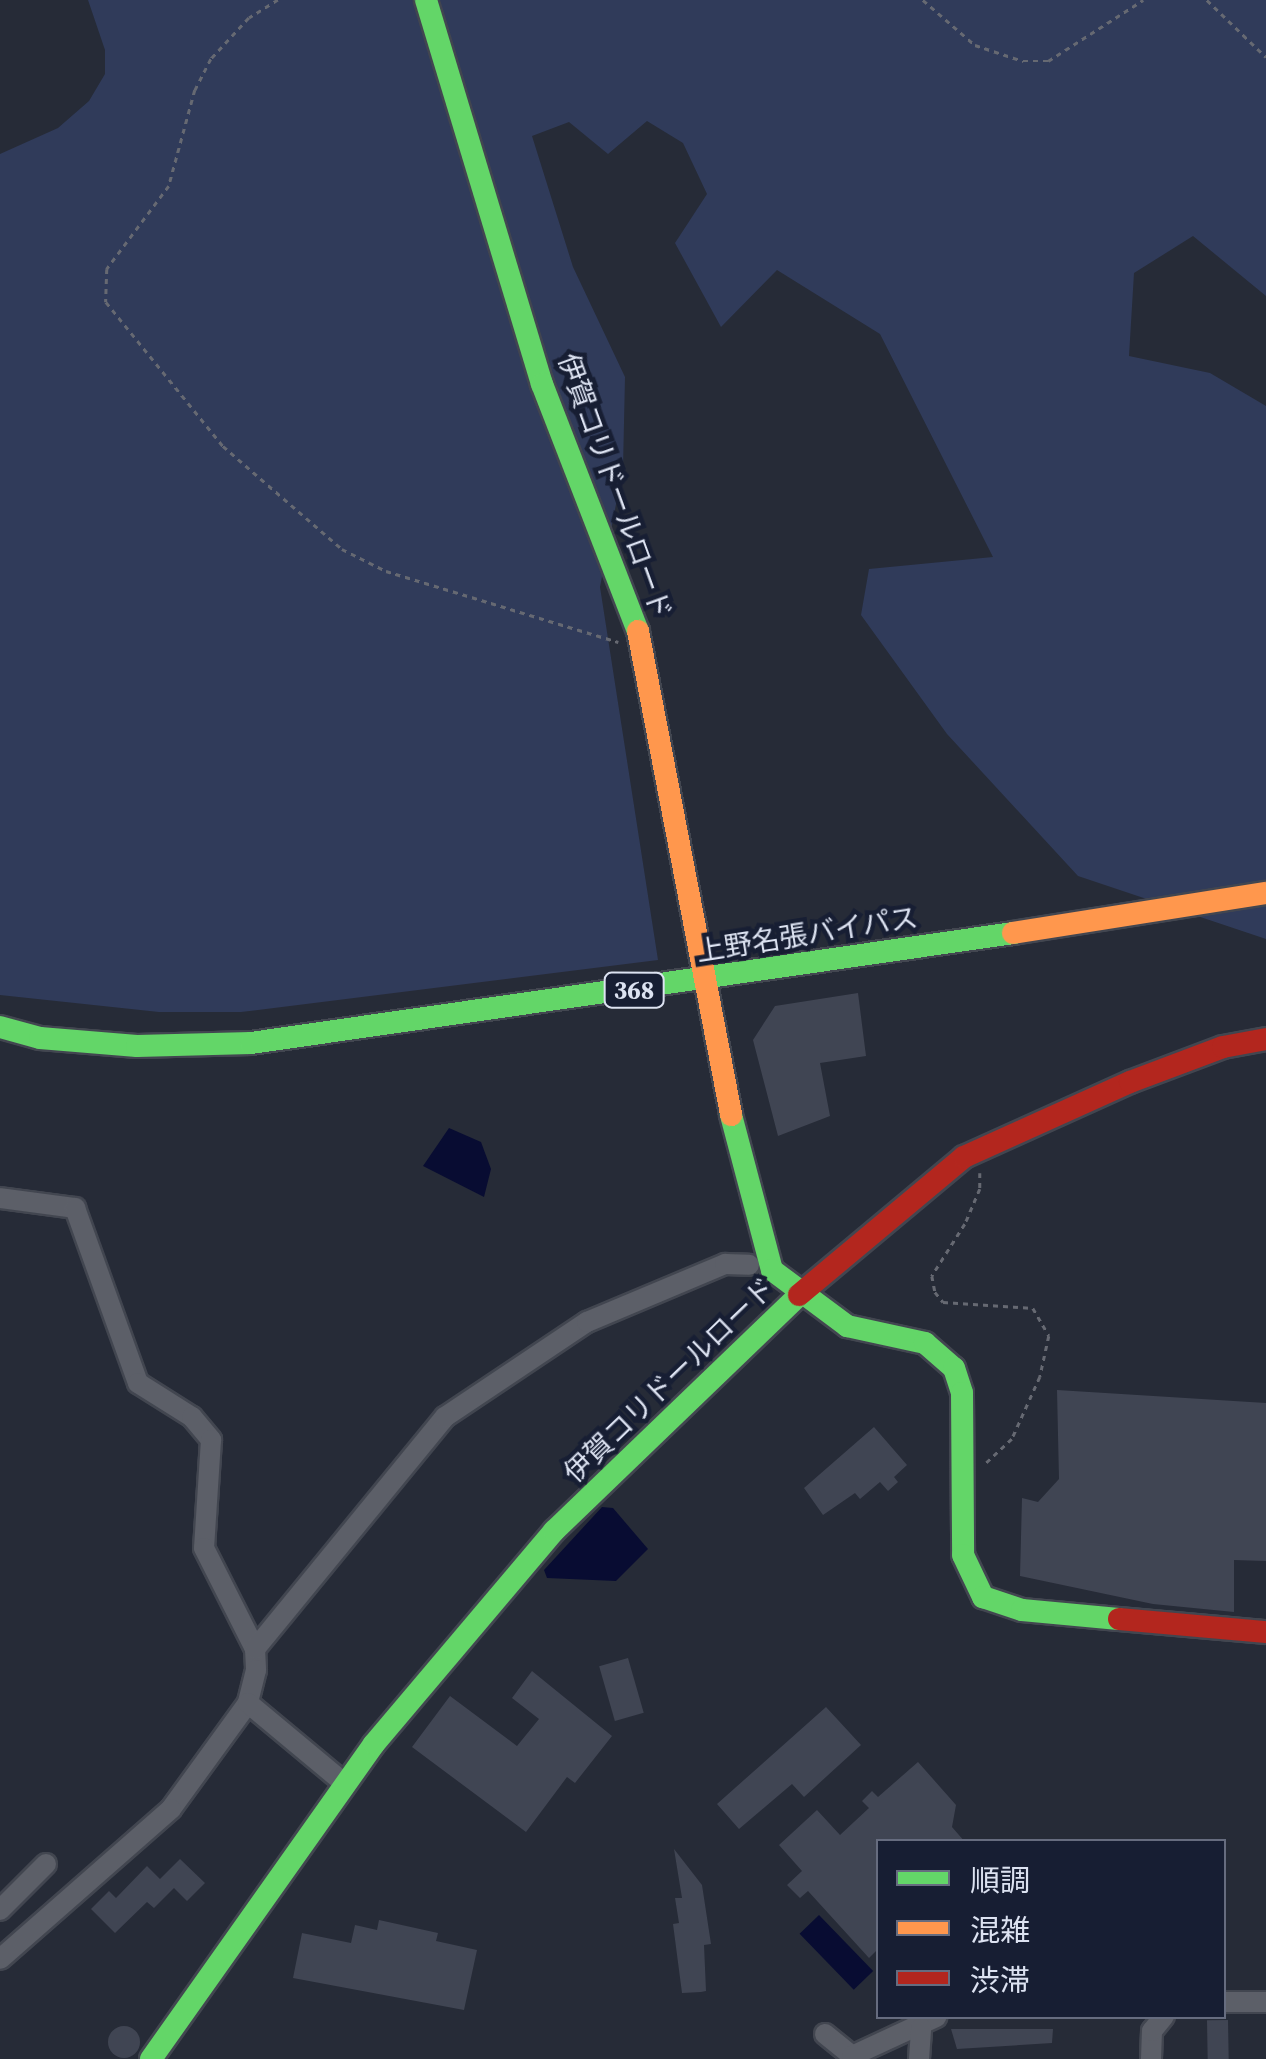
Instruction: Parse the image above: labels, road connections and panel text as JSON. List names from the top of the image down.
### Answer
{
  "streets": {
    "main road": ["伊賀コリドールロード", "上野名張バイパス", "368"]
  },
  "crossings": [
    ["伊賀コリドールロード", "上野名張バイパス"]
  ],
  "legend": ["順調", "混雑", "渋滞"]
}
